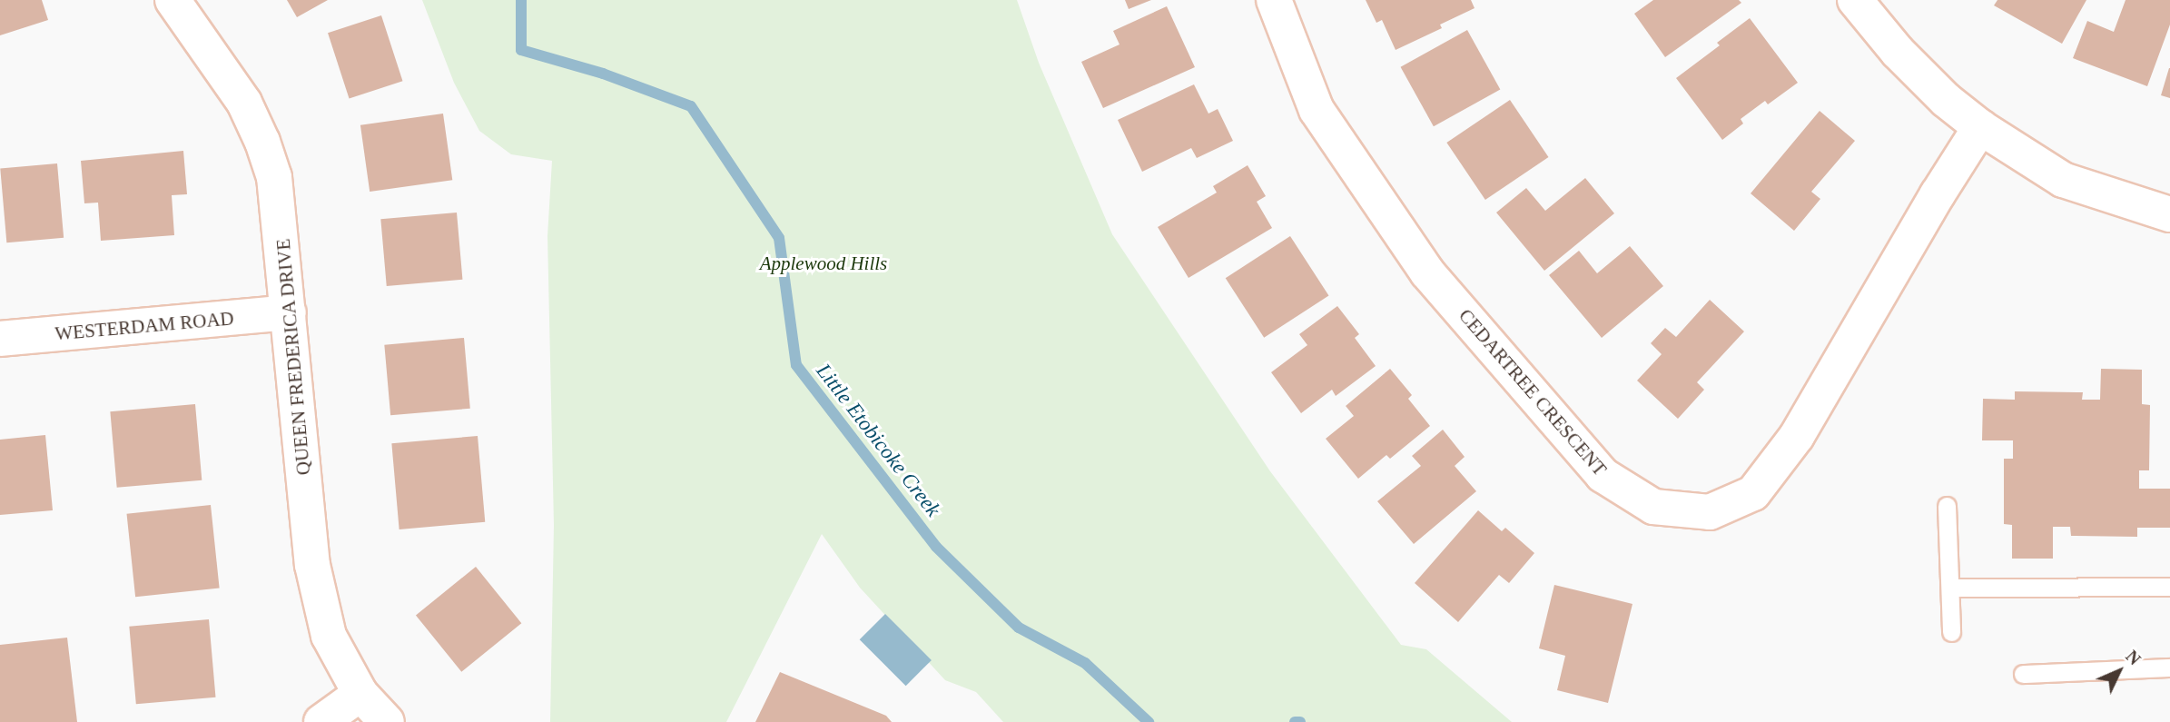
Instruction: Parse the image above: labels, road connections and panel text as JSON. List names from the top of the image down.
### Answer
{
  "streets": {
    "street": ["WESTERDAM ROAD", "QUEEN FREDERICA DRIVE", "CEDARTREE CRESCENT"]
  },
  "crossings": [
    ["WESTERDAM ROAD", "QUEEN FREDERICA DRIVE"]
  ],
  "water": ["Little Etobicoke Creek"],
  "parks": ["Applewood Hills"],
  "north": "top right"
}
